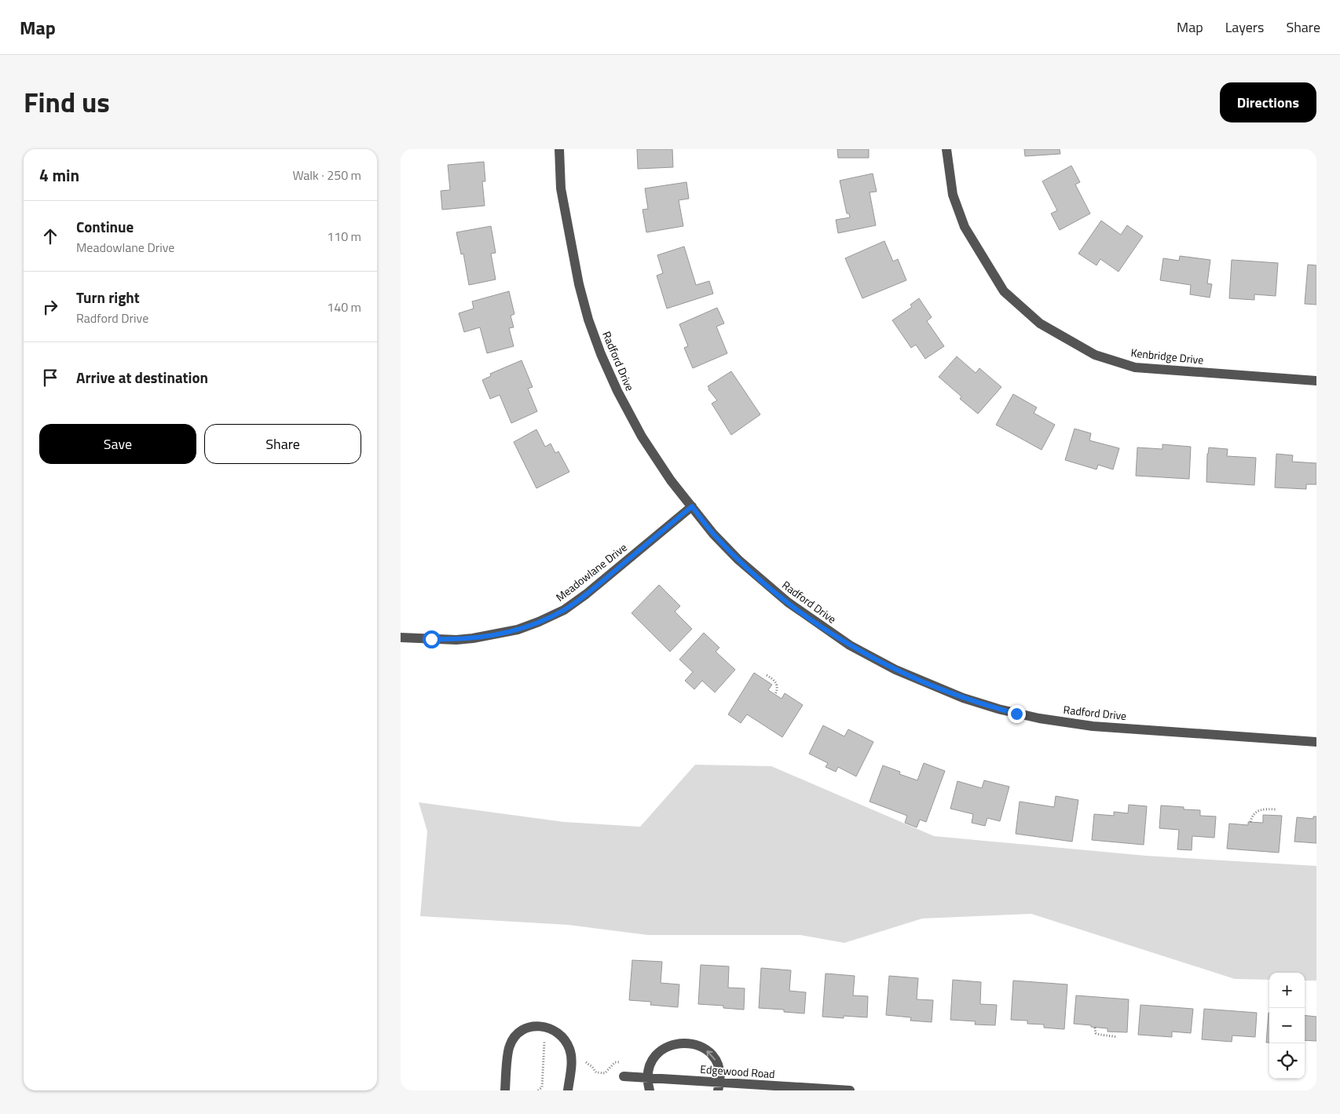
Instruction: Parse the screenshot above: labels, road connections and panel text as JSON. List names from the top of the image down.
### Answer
{
  "streets": {
    "street": [
      "Kenbridge Drive",
      "Radford Drive",
      "Meadowlane Drive",
      "Edgewood Road"
    ]
  },
  "crossings": [
    ["Radford Drive", "Meadowlane Drive"]
  ],
  "page": {
    "header": "Map",
    "nav": ["Map", "Layers", "Share"],
    "title": "Find us",
    "buttons": [
      "Directions",
      ["Save", "Share"]
    ],
    "heading": ["4 min", "Walk · 250 m"],
    "list": [
      ["Continue", "Meadowlane Drive", "110 m"],
      ["Turn right", "Radford Drive", "140 m"],
      "Arrive at destination"
    ],
    "map_buttons": ["+", "−"]
  }
}
